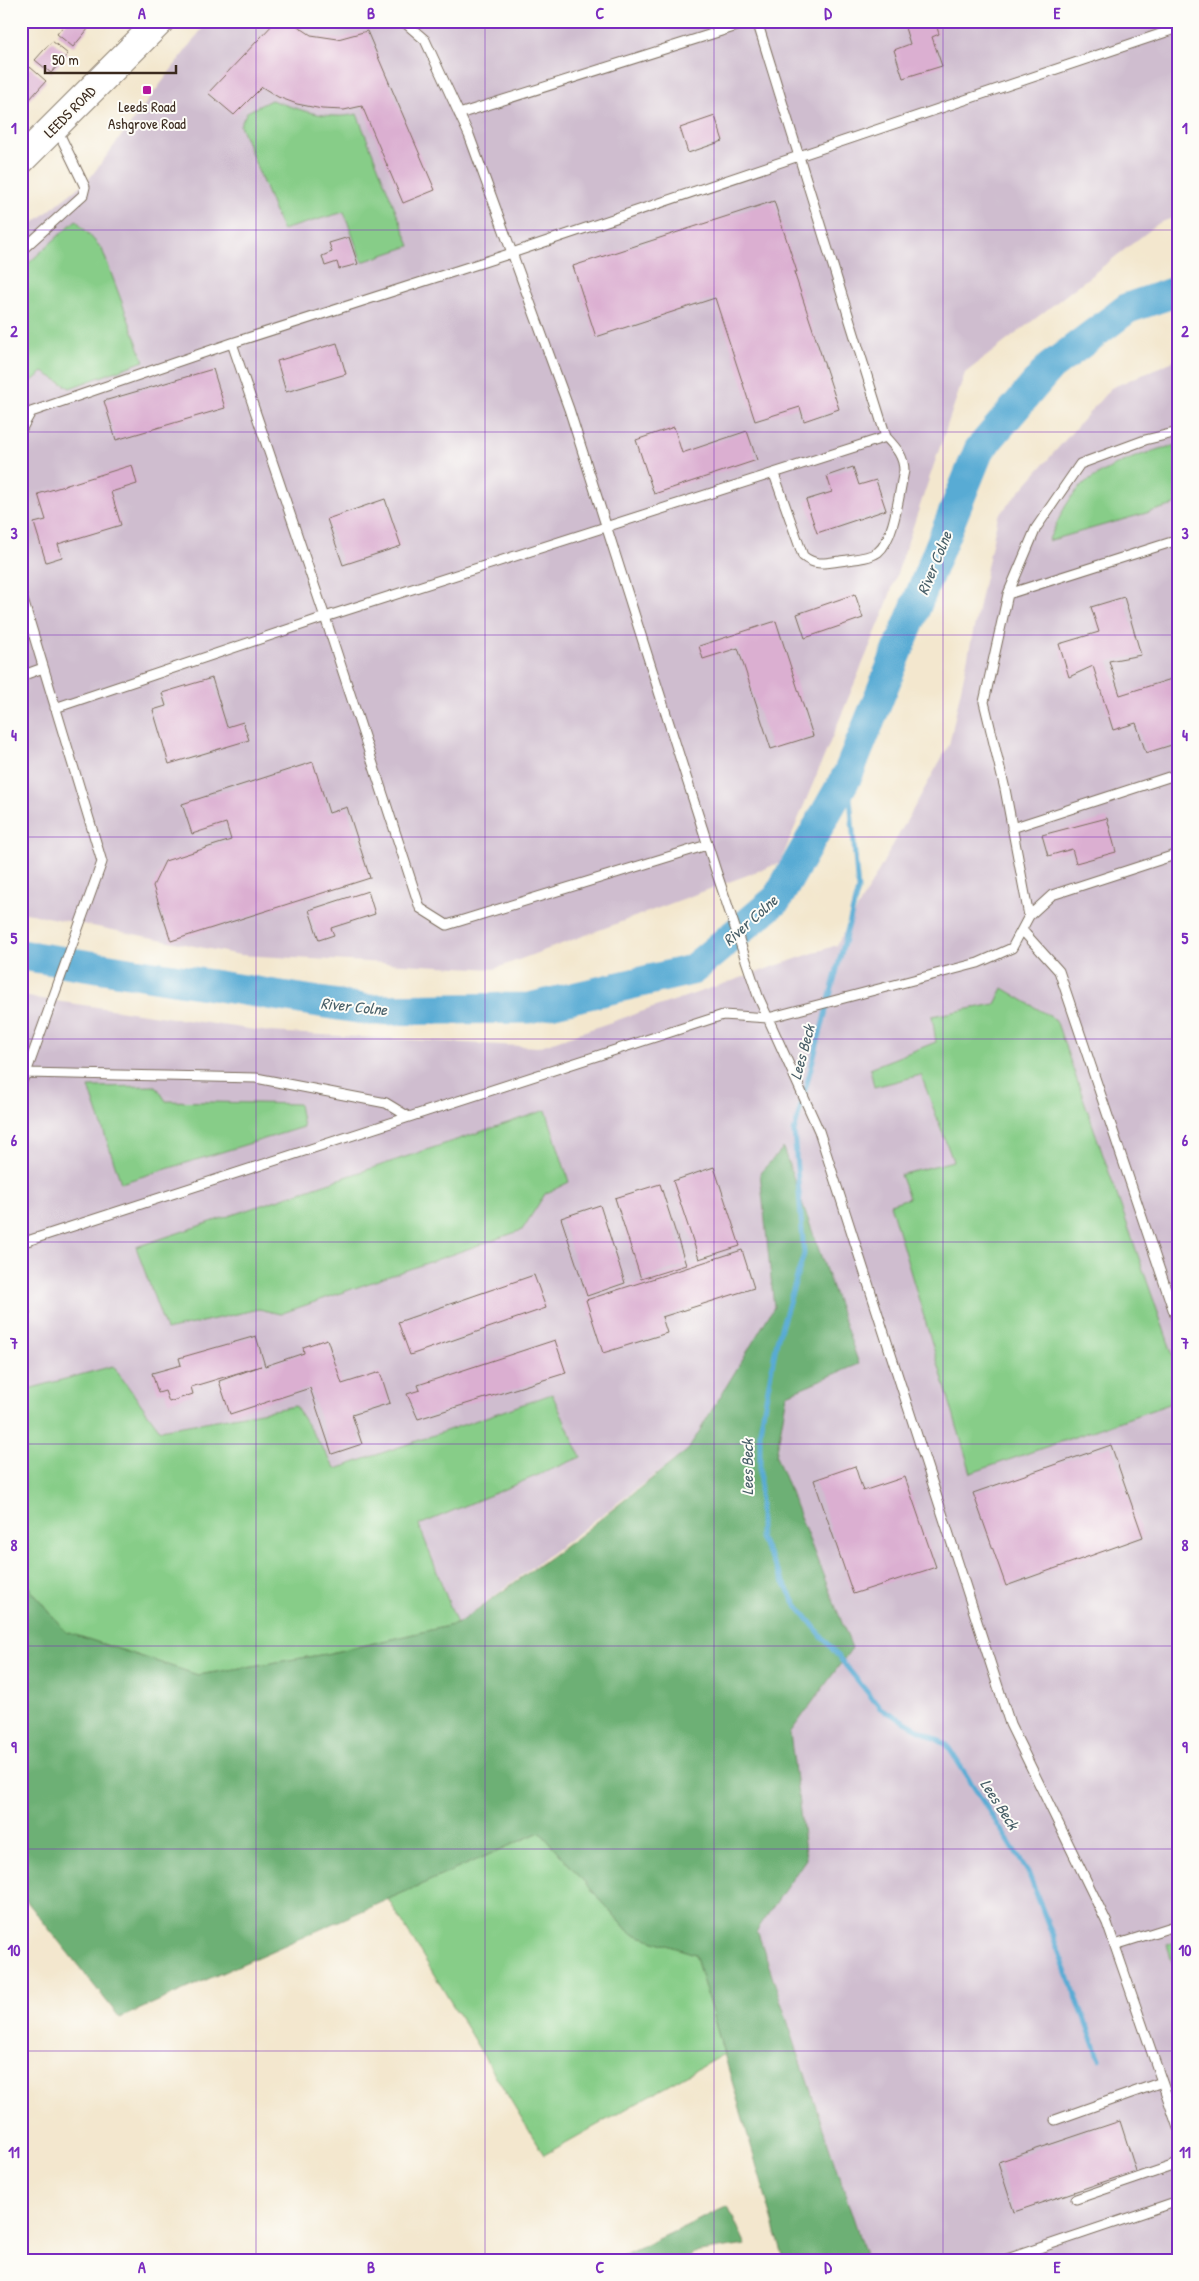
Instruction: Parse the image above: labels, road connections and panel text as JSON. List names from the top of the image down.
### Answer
{
  "streets": {
    "main road": ["LEEDS ROAD"]
  },
  "water": ["River Colne", "Lees Beck"],
  "places": {
    "transit": ["Leeds Road Ashgrove Road"]
  },
  "scale_bar": "50 m",
  "grid": {
    "columns": [
      "A",
      "B",
      "C",
      "D",
      "E"
    ],
    "rows": [
      "1",
      "2",
      "3",
      "4",
      "5",
      "6",
      "7",
      "8",
      "9",
      "10",
      "11"
    ]
  }
}
